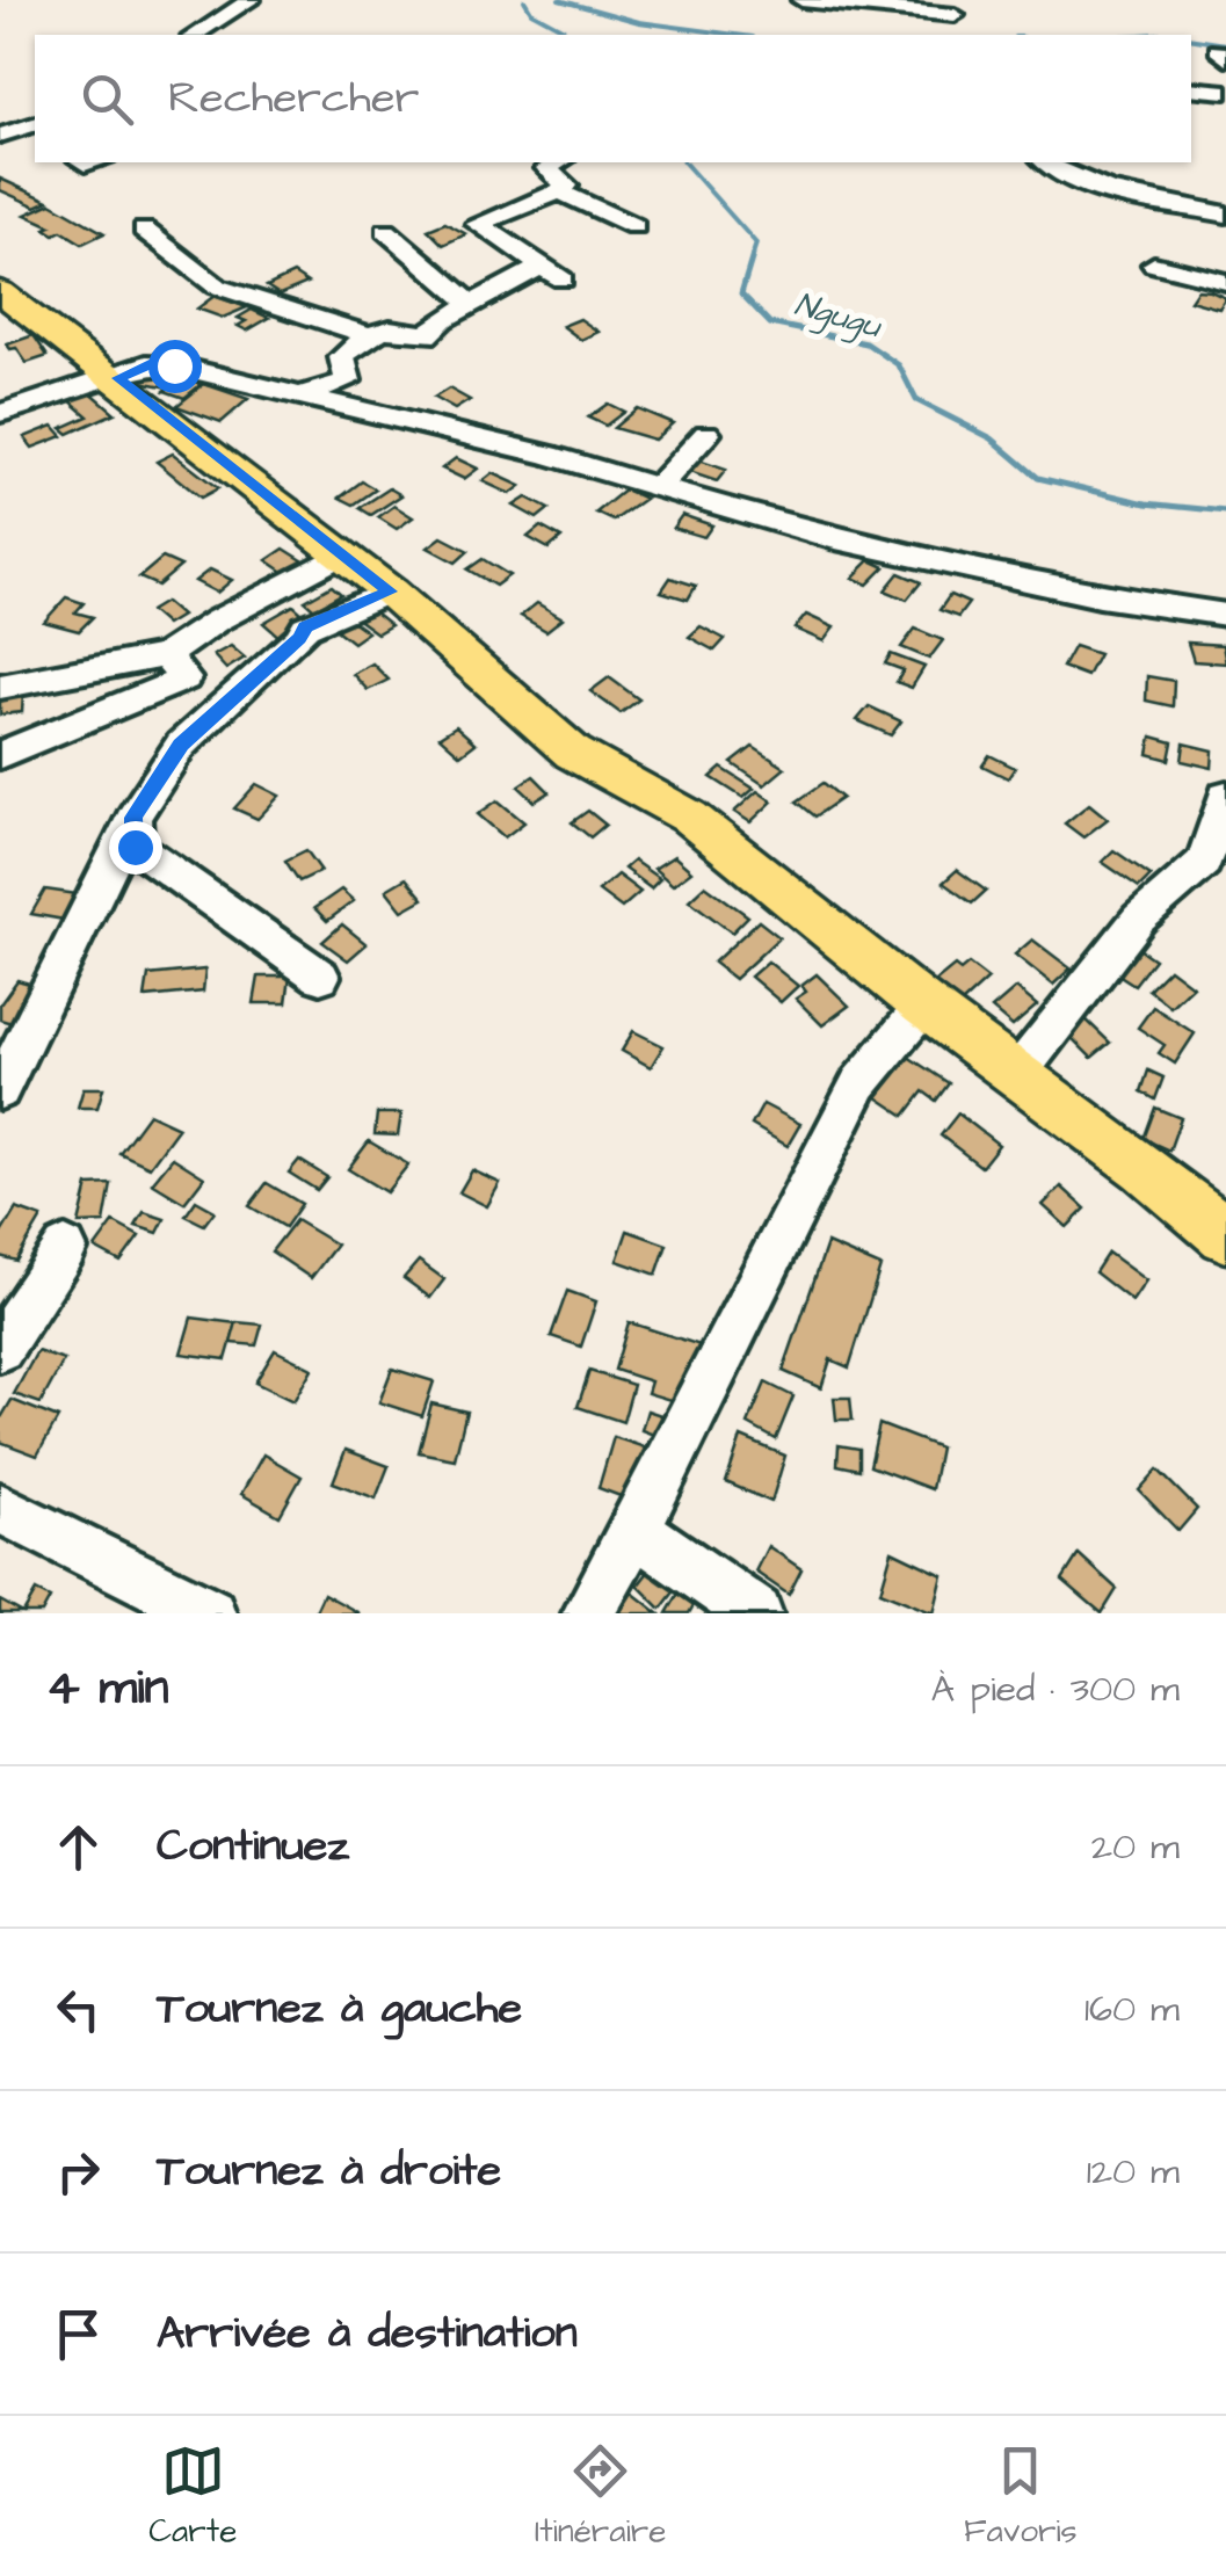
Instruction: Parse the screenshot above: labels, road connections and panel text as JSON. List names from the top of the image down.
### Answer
{
  "water": ["Ngugu"],
  "page": {
    "search": "Rechercher",
    "heading": ["4 min", "À pied · 300 m"],
    "list": [
      ["Continuez", "20 m"],
      ["Tournez à gauche", "160 m"],
      ["Tournez à droite", "120 m"],
      "Arrivée à destination"
    ],
    "nav": ["Carte", "Itinéraire", "Favoris"]
  }
}
